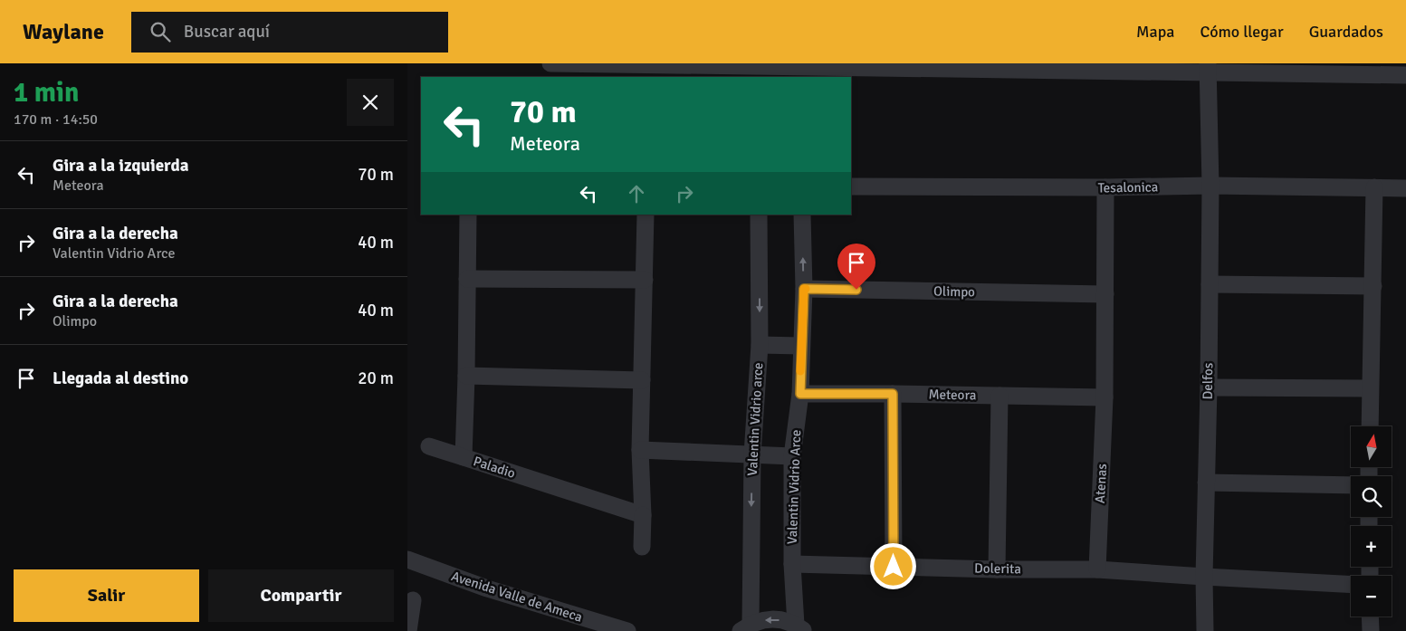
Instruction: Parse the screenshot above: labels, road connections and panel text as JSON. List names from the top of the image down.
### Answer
{
  "streets": {
    "street": [
      "Tesalonica",
      "Olimpo",
      "Delfos",
      "Meteora",
      "Valentin Vidrio arce",
      "Paladio",
      "Atenas",
      "Valentin Vidrio Arce",
      "Dolerita",
      "Avenida Valle de Ameca"
    ]
  },
  "crossings": [
    ["Tesalonica", "Delfos"],
    ["Tesalonica", "Atenas"],
    ["Olimpo", "Atenas"],
    ["Olimpo", "Valentin Vidrio Arce"],
    ["Delfos", "Dolerita"],
    ["Meteora", "Atenas"],
    ["Meteora", "Valentin Vidrio Arce"],
    ["Atenas", "Dolerita"],
    ["Valentin Vidrio Arce", "Dolerita"]
  ],
  "north": "top",
  "page": {
    "header": "Waylane",
    "search": "Buscar aquí",
    "nav": ["Mapa", "Cómo llegar", "Guardados"],
    "heading": ["1 min", "170 m · 14:50"],
    "turn": ["70 m", "Meteora"],
    "list": [
      {
        "name": "Gira a la izquierda",
        "note": "Meteora",
        "value": "70 m"
      },
      {
        "name": "Gira a la derecha",
        "note": "Valentin Vidrio Arce",
        "value": "40 m"
      },
      {
        "name": "Gira a la derecha",
        "note": "Olimpo",
        "value": "40 m"
      },
      {
        "name": "Llegada al destino",
        "value": "20 m"
      }
    ],
    "map_buttons": ["+", "−"],
    "buttons": ["Salir", "Compartir"]
  }
}
